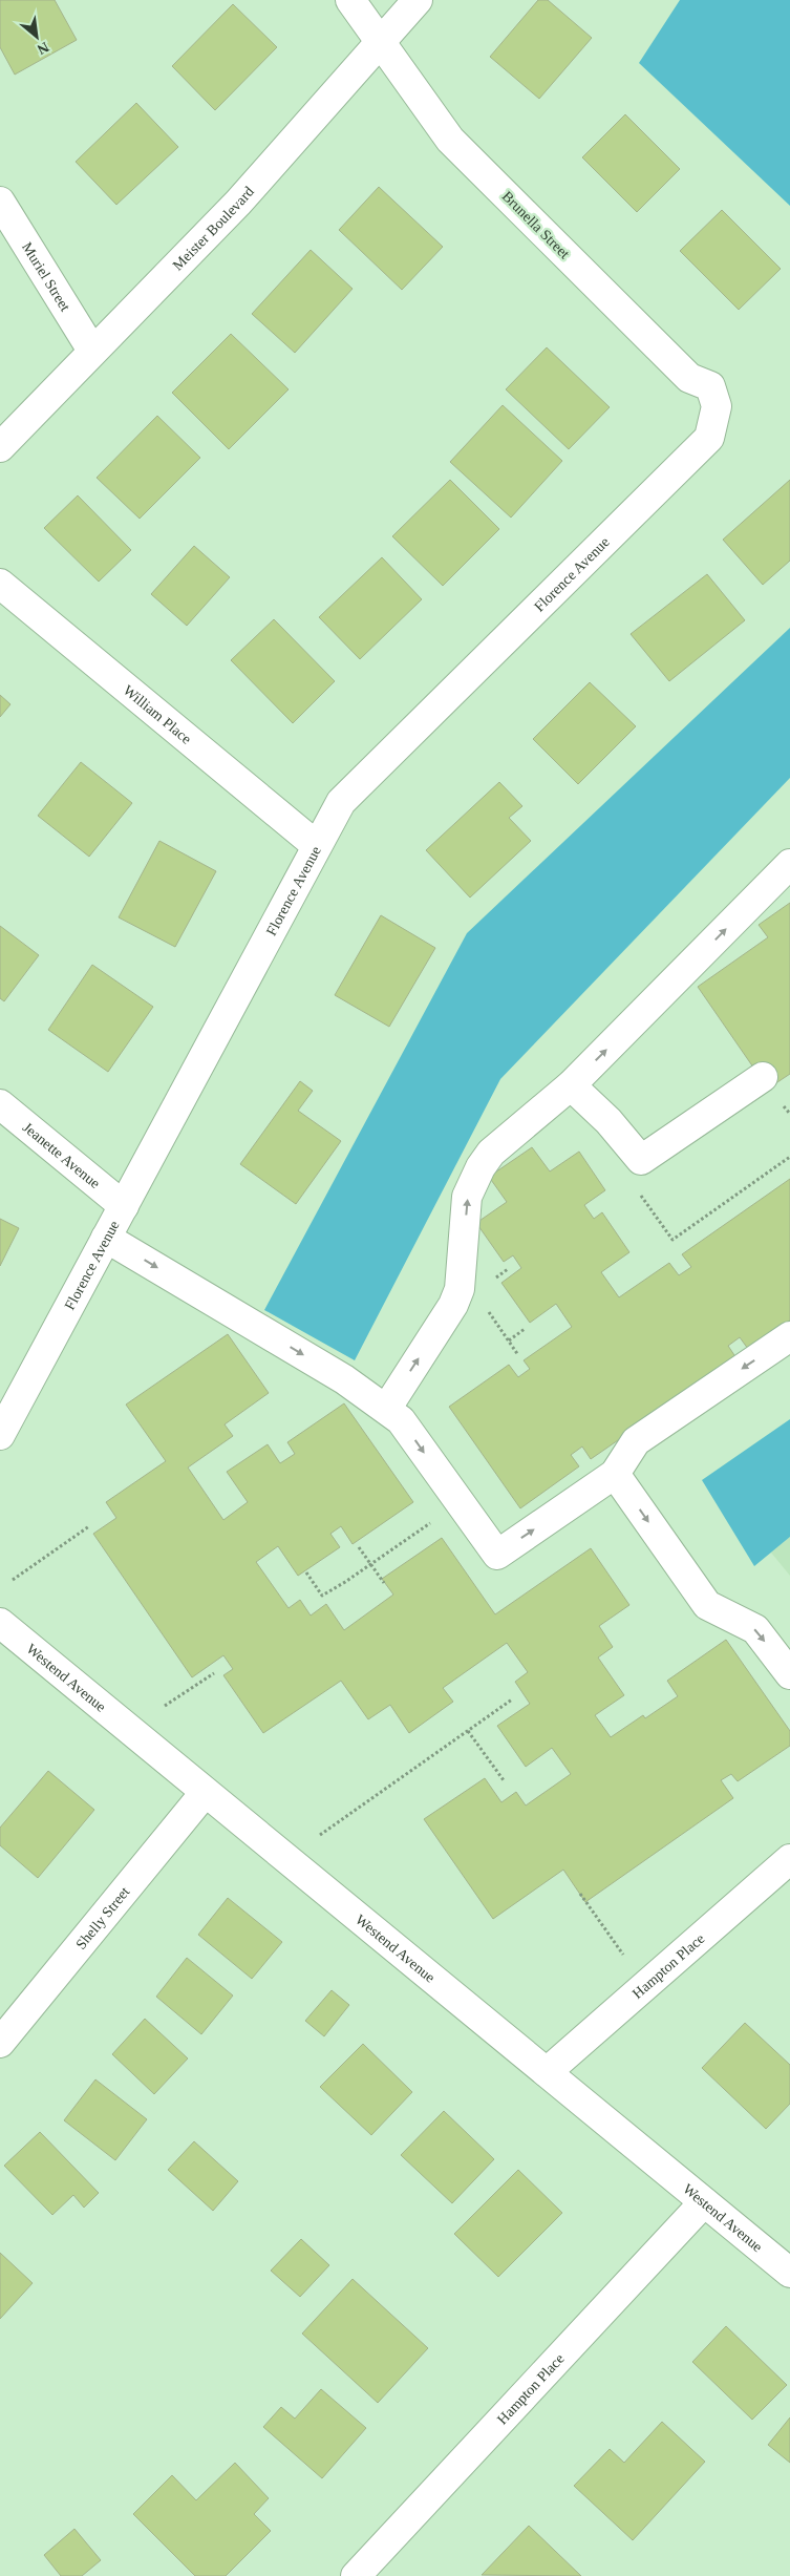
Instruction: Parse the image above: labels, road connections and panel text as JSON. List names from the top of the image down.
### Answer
{
  "streets": {
    "street": [
      "Brunella Street",
      "Meister Boulevard",
      "Muriel Street",
      "Florence Avenue",
      "William Place",
      "Jeanette Avenue",
      "Westend Avenue",
      "Shelly Street",
      "Hampton Place"
    ]
  },
  "crossings": [
    ["Brunella Street", "Meister Boulevard"],
    ["Brunella Street", "Florence Avenue"],
    ["Meister Boulevard", "Muriel Street"],
    ["Florence Avenue", "William Place"],
    ["Florence Avenue", "Jeanette Avenue"],
    ["Westend Avenue", "Shelly Street"],
    ["Westend Avenue", "Hampton Place"]
  ],
  "north": "bottom right"
}
